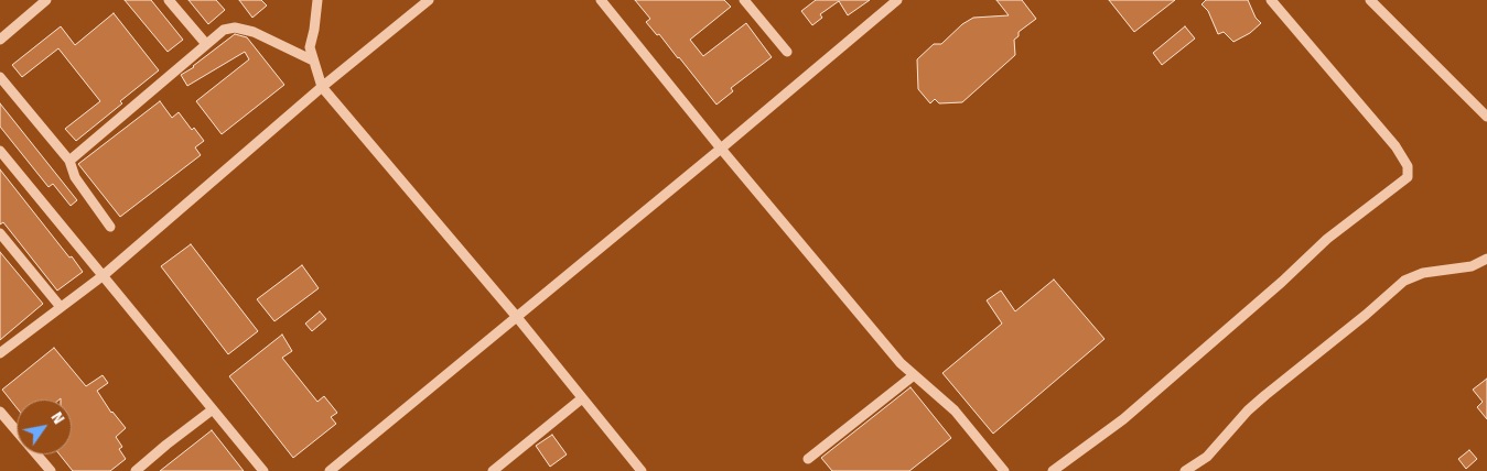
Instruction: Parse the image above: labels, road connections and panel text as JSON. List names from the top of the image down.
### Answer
{
  "north": "top right"
}
